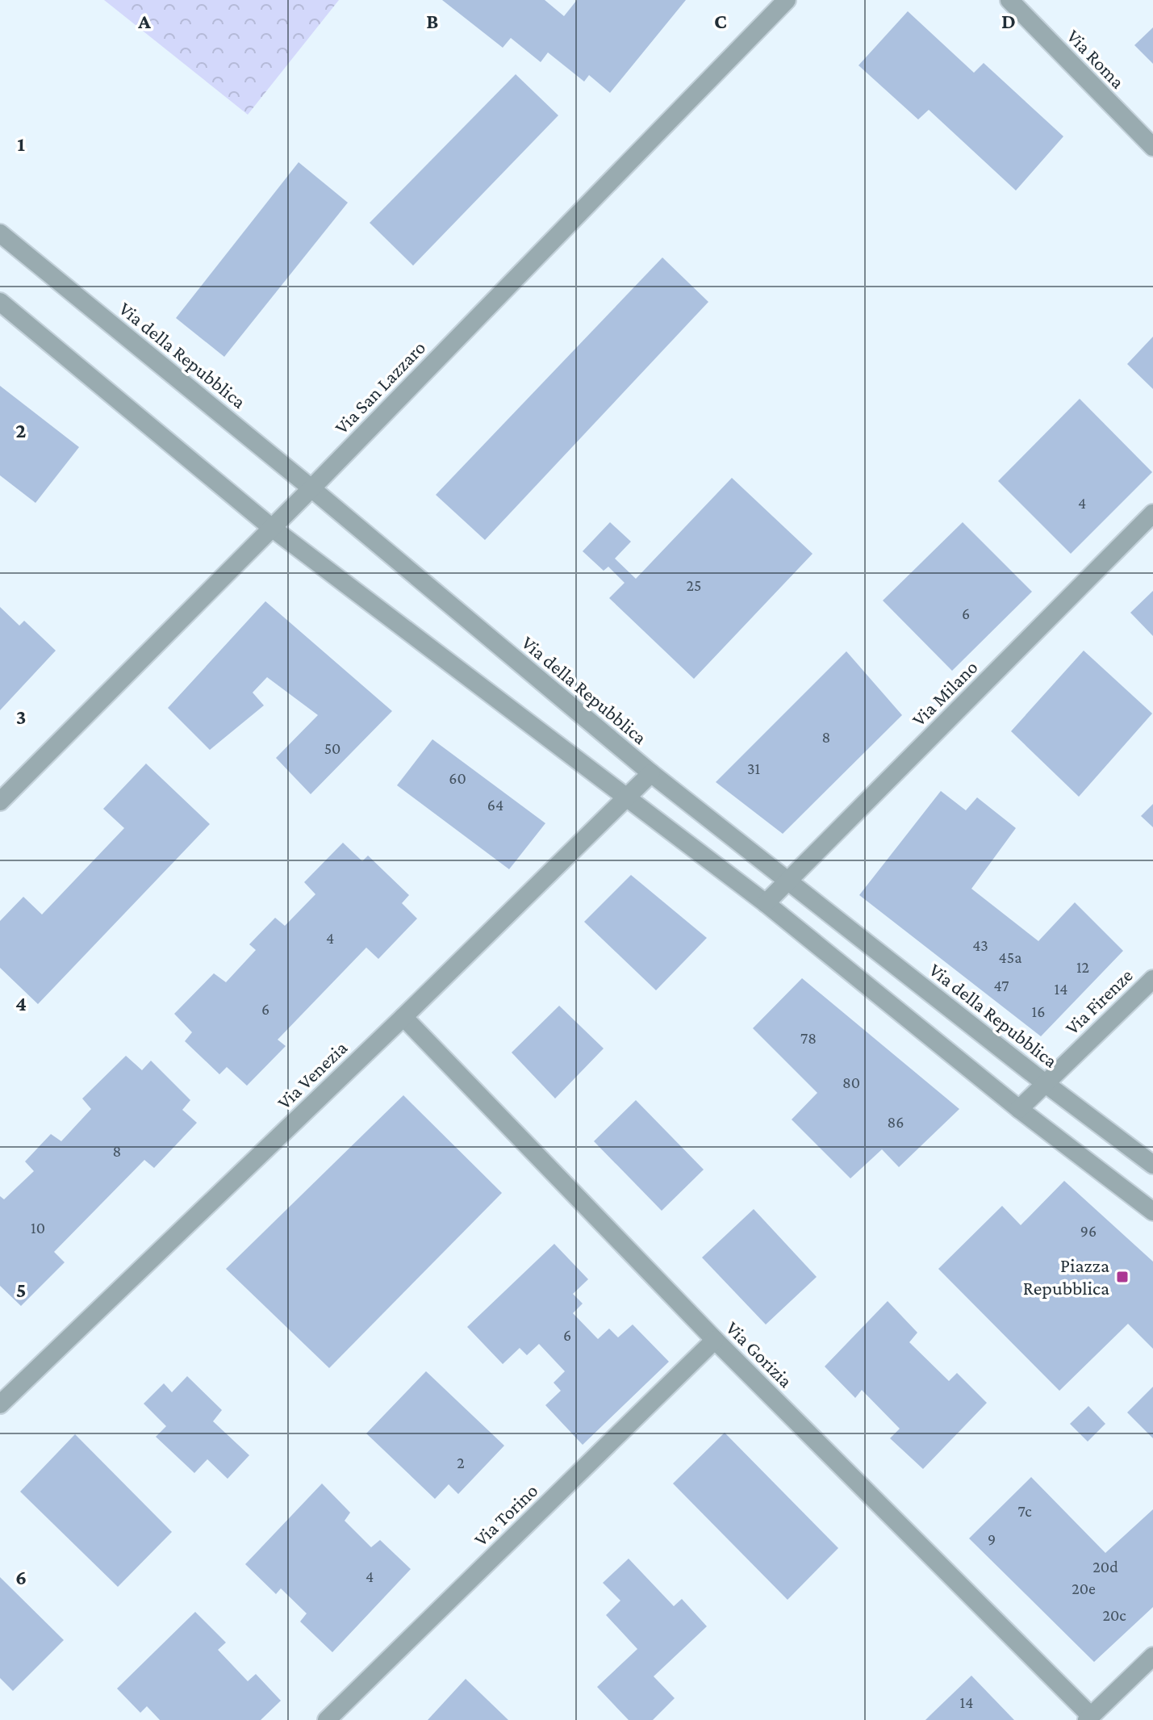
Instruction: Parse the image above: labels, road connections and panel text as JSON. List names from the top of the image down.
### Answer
{
  "streets": {
    "street": [
      "Via Roma",
      "Via della Repubblica",
      "Via San Lazzaro",
      "Via Milano",
      "Via Firenze",
      "Via Venezia",
      "Via Gorizia",
      "Via Torino"
    ]
  },
  "crossings": [
    ["Via della Repubblica", "Via San Lazzaro"],
    ["Via della Repubblica", "Via Milano"],
    ["Via della Repubblica", "Via Firenze"],
    ["Via della Repubblica", "Via Venezia"],
    ["Via Venezia", "Via Gorizia"],
    ["Via Gorizia", "Via Torino"]
  ],
  "places": {
    "transit": ["Piazza Repubblica"]
  },
  "house_numbers": [
    "4",
    "25",
    "6",
    "8",
    "50",
    "31",
    "60",
    "64",
    "4",
    "43",
    "45a",
    "12",
    "47",
    "14",
    "6",
    "16",
    "78",
    "80",
    "86",
    "8",
    "10",
    "96",
    "6",
    "2",
    "7c",
    "9",
    "20d",
    "4",
    "20e",
    "20c",
    "14"
  ],
  "grid": {
    "columns": [
      "A",
      "B",
      "C",
      "D"
    ],
    "rows": [
      "1",
      "2",
      "3",
      "4",
      "5",
      "6"
    ]
  }
}
